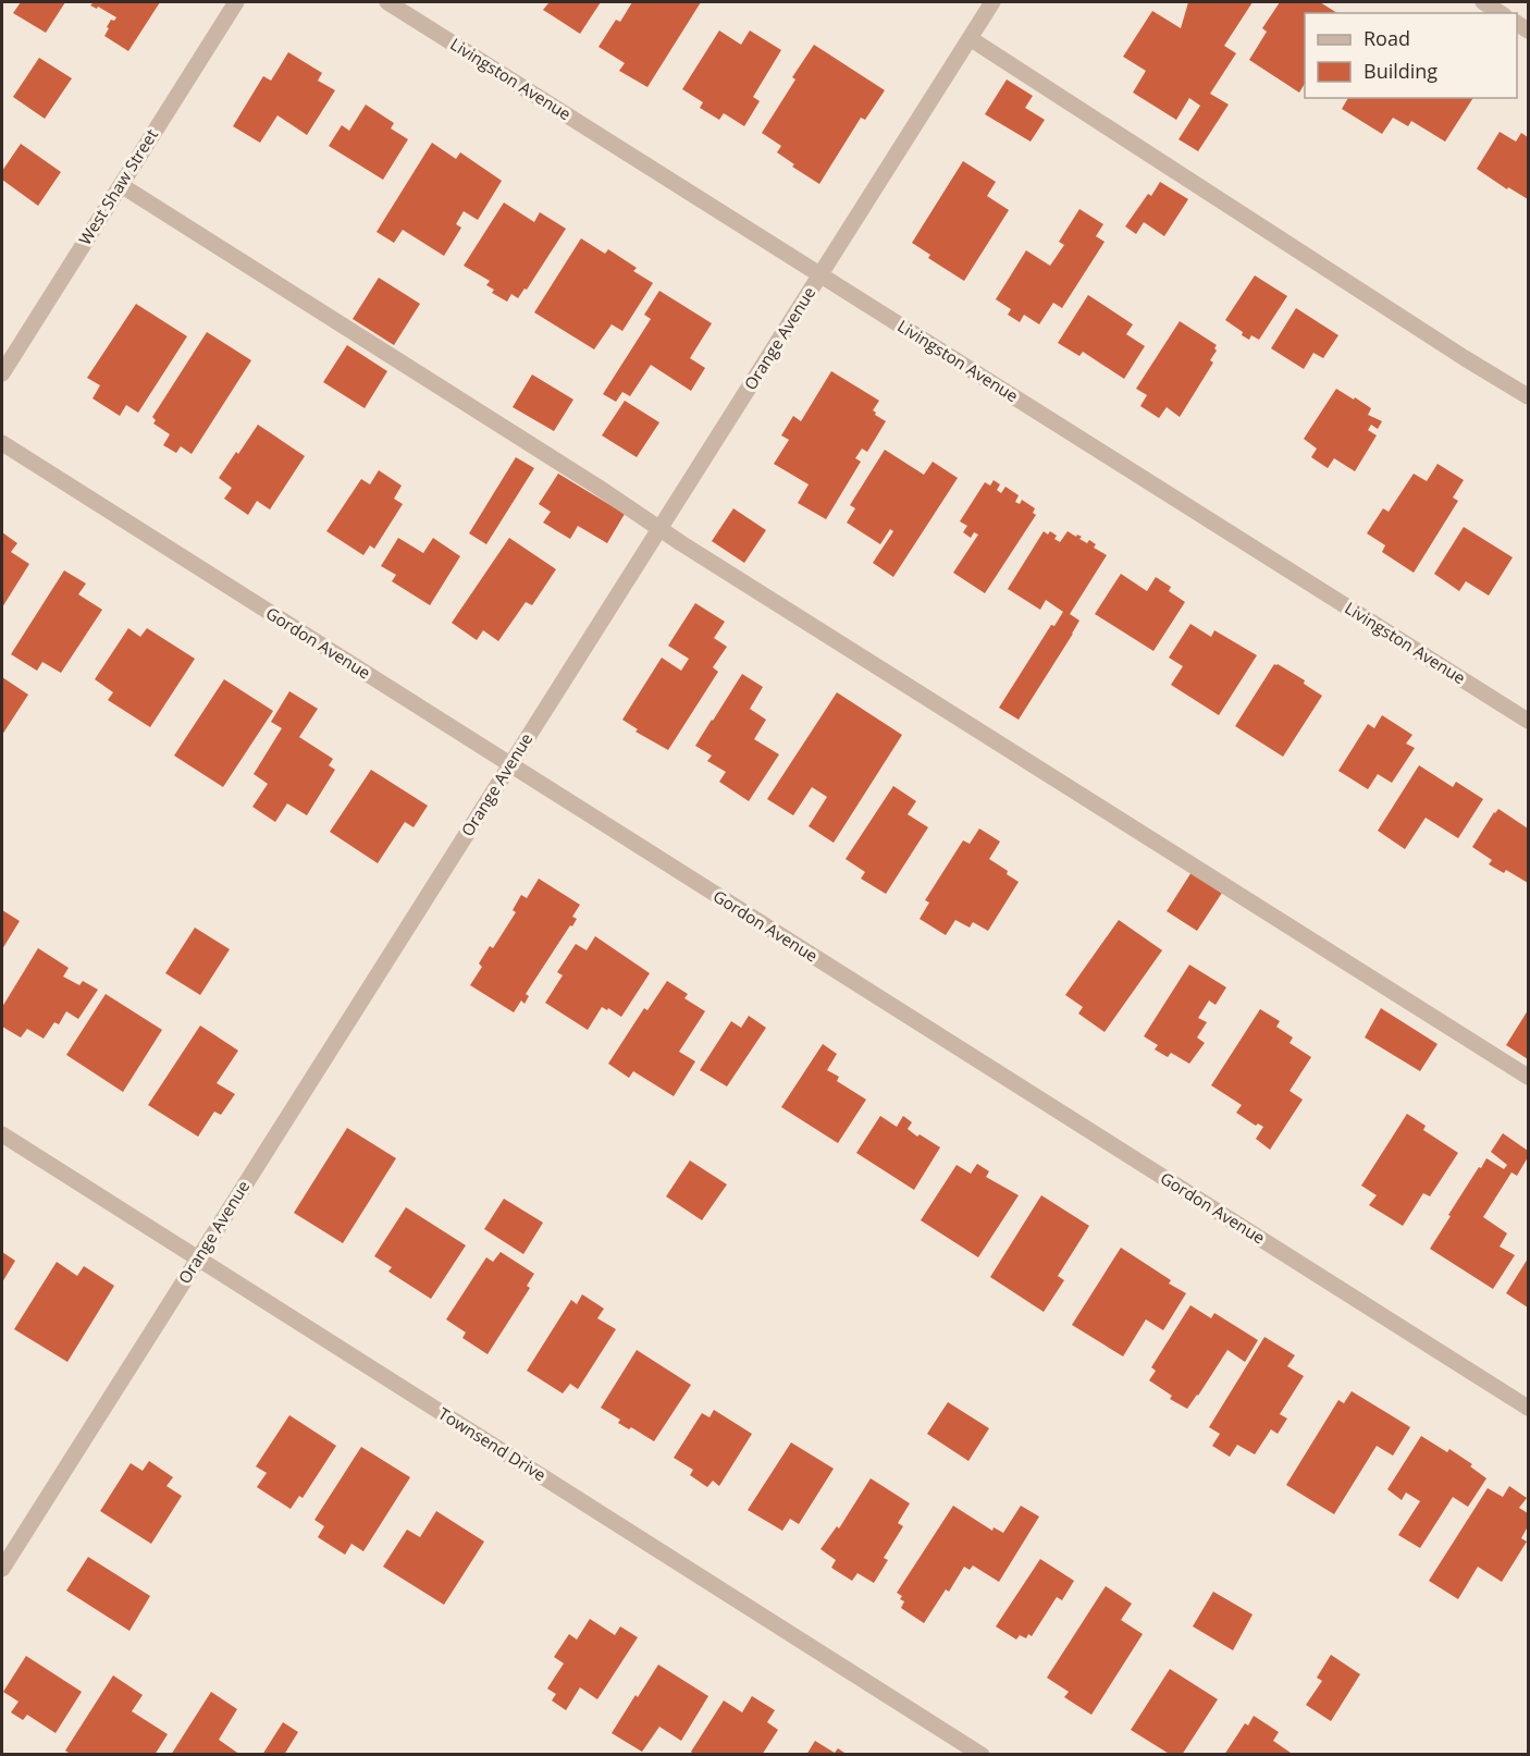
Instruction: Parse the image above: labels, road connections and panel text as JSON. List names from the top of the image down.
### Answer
{
  "streets": {
    "street": [
      "Livingston Avenue",
      "West Shaw Street",
      "Orange Avenue",
      "Gordon Avenue",
      "Townsend Drive"
    ]
  },
  "crossings": [
    ["Livingston Avenue", "Orange Avenue"],
    ["Orange Avenue", "Gordon Avenue"],
    ["Orange Avenue", "Townsend Drive"]
  ],
  "legend": ["Road", "Building"]
}
